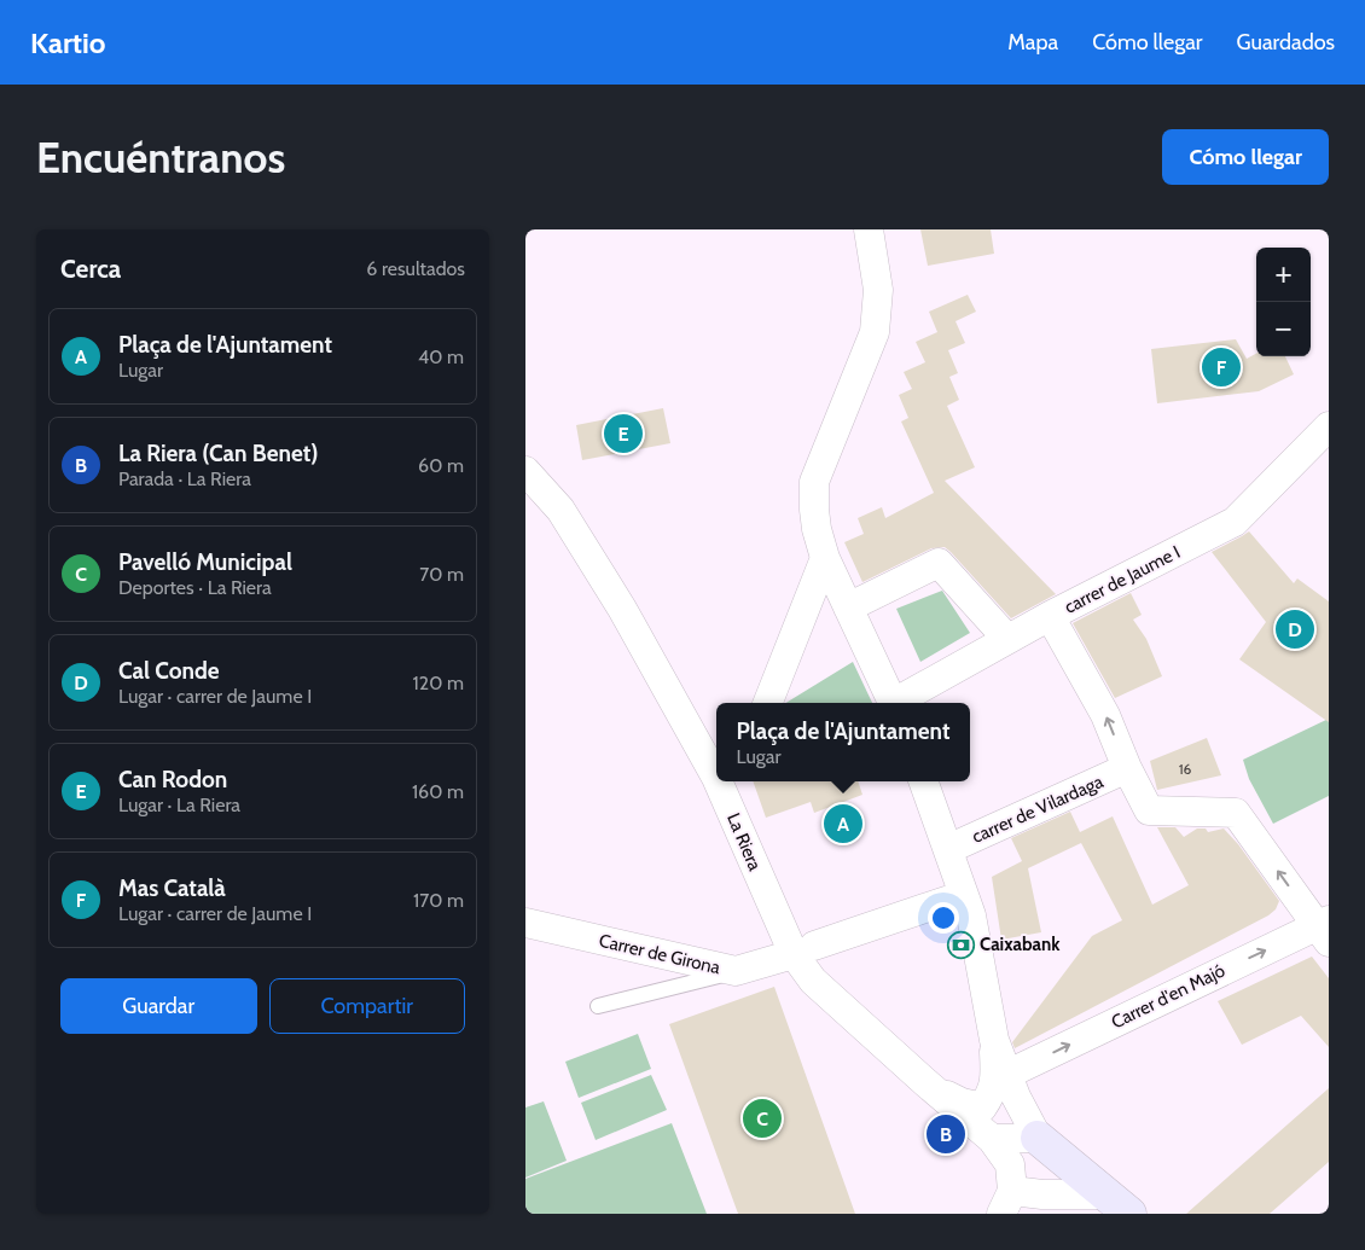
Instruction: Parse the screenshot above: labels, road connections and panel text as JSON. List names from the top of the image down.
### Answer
{
  "streets": {
    "street": [
      "carrer de Jaume I",
      "carrer de Vilardaga",
      "La Riera",
      "Carrer de Girona",
      "Carrer d'en Majó"
    ]
  },
  "crossings": [
    ["La Riera", "Carrer de Girona"]
  ],
  "one_way": ["Carrer d'en Majó"],
  "places": {
    "bank": ["Caixabank"]
  },
  "house_numbers": ["16"],
  "page": {
    "header": "Kartio",
    "nav": ["Mapa", "Cómo llegar", "Guardados"],
    "buttons": [
      "Cómo llegar",
      ["Guardar", "Compartir"]
    ],
    "title": "Encuéntranos",
    "heading": ["Cerca", "6 resultados"],
    "map_buttons": ["+", "−"],
    "list": [
      {
        "mark": "A",
        "name": "Plaça de l'Ajuntament",
        "note": "Lugar",
        "value": "40 m"
      },
      {
        "mark": "B",
        "name": "La Riera (Can Benet)",
        "note": "Parada · La Riera",
        "value": "60 m"
      },
      {
        "mark": "C",
        "name": "Pavelló Municipal",
        "note": "Deportes · La Riera",
        "value": "70 m"
      },
      {
        "mark": "D",
        "name": "Cal Conde",
        "note": "Lugar · carrer de Jaume I",
        "value": "120 m"
      },
      {
        "mark": "E",
        "name": "Can Rodon",
        "note": "Lugar · La Riera",
        "value": "160 m"
      },
      {
        "mark": "F",
        "name": "Mas Català",
        "note": "Lugar · carrer de Jaume I",
        "value": "170 m"
      }
    ],
    "pins": [
      "F",
      "E",
      "D",
      "A",
      "C",
      "B"
    ],
    "popup": ["Plaça de l'Ajuntament", "Lugar"]
  }
}
